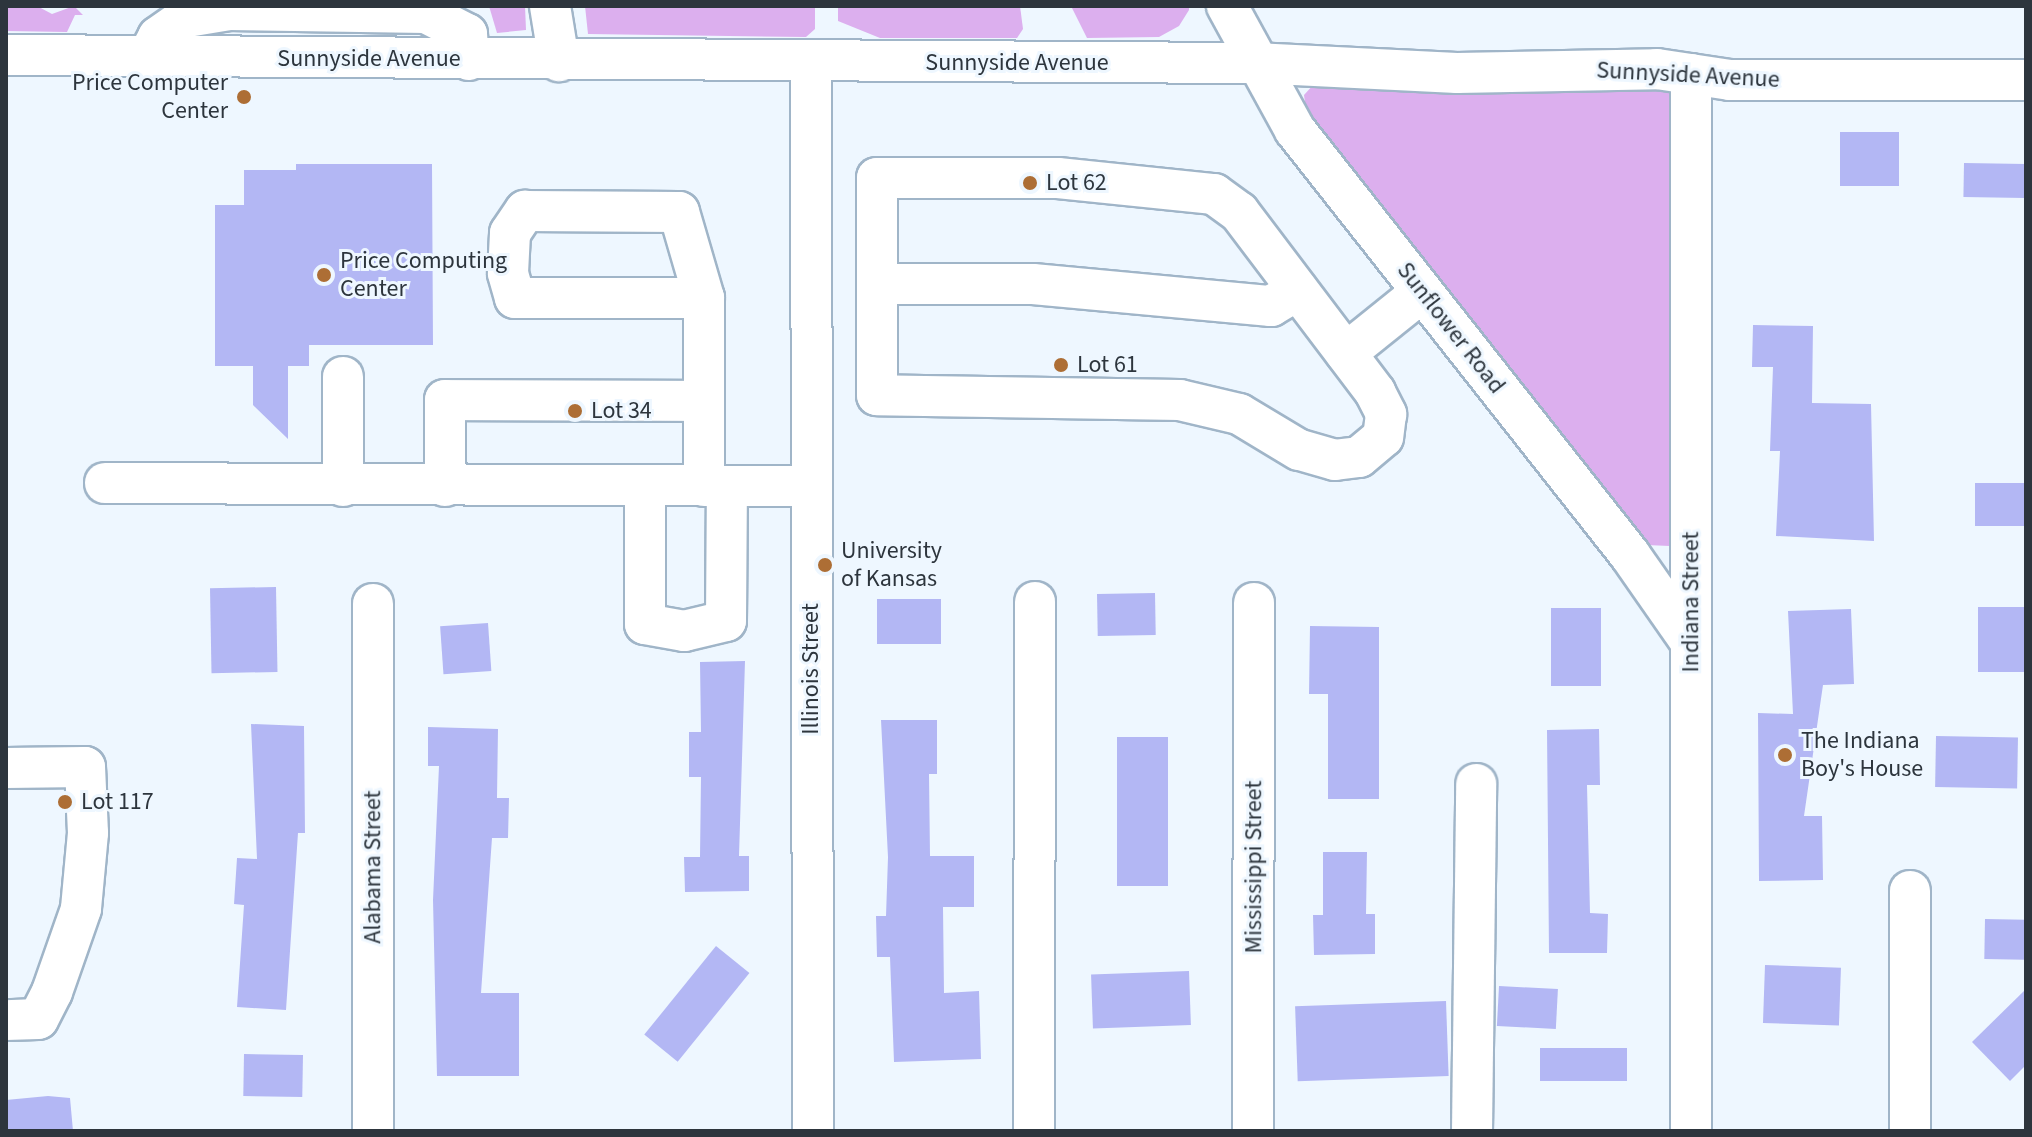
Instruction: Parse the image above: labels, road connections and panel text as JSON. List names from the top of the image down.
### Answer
{
  "streets": {
    "street": [
      "Sunnyside Avenue",
      "Sunflower Road",
      "Indiana Street",
      "Illinois Street",
      "Alabama Street",
      "Mississippi Street"
    ]
  },
  "crossings": [
    ["Sunnyside Avenue", "Sunflower Road"],
    ["Sunnyside Avenue", "Indiana Street"],
    ["Sunnyside Avenue", "Illinois Street"],
    ["Sunflower Road", "Indiana Street"]
  ],
  "places": [
    "Price Computer Center",
    "Lot 62",
    "Price Computing Center",
    "Lot 61",
    "Lot 34",
    "University of Kansas",
    "The Indiana Boy's House",
    "Lot 117"
  ]
}
